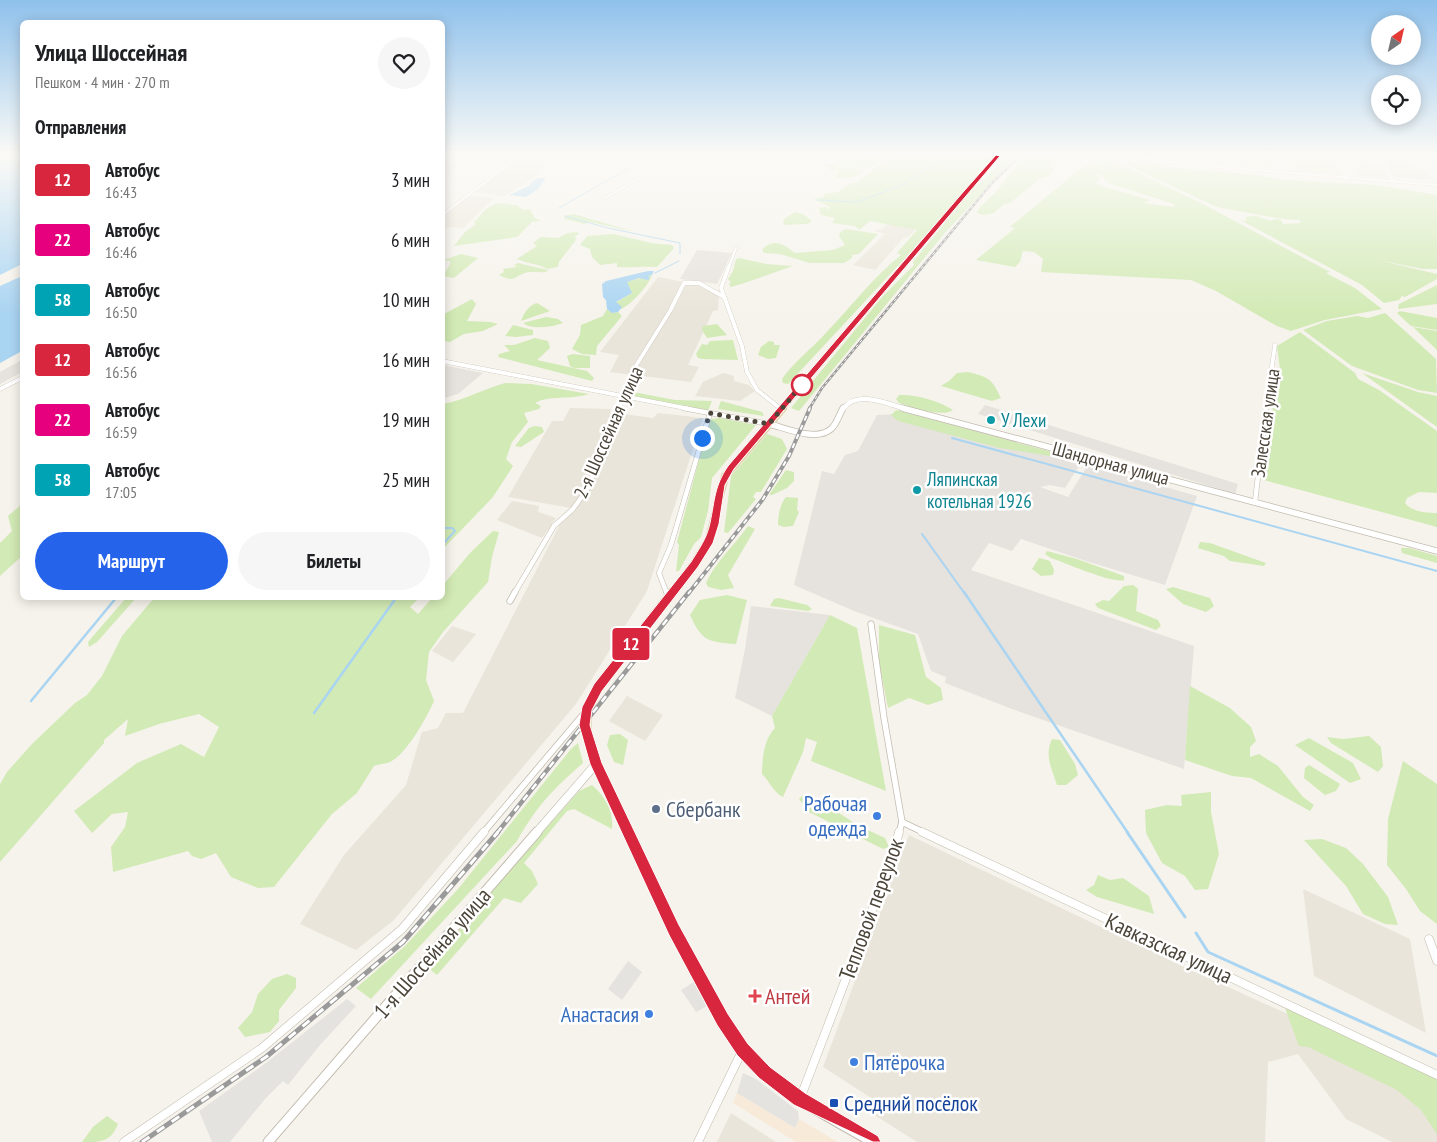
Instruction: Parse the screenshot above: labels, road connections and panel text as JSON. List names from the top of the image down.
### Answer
{
  "streets": {
    "street": [
      "Залесская улица",
      "2-я Шоссейная улица",
      "Шандорная улица",
      "Тепловой переулок",
      "Кавказская улица",
      "1-я Шоссейная улица"
    ]
  },
  "crossings": [
    ["Залесская улица", "Шандорная улица"],
    ["Тепловой переулок", "Кавказская улица"]
  ],
  "places": {
    "other": [
      "У Лехи",
      "Ляпинская котельная 1926",
      "Сбербанк",
      "Рабочая одежда",
      "Анастасия",
      "Пятёрочка"
    ],
    "health": ["Антей"],
    "transit": ["Средний посёлок"]
  },
  "lines": ["bus line 12"],
  "north": "top right",
  "page": {
    "on_map": "12",
    "heading": [
      ["Улица Шоссейная", "Пешком · 4 мин · 270 m"],
      "Отправления"
    ],
    "list": [
      {
        "mark": "12",
        "name": "Автобус",
        "note": "16:43",
        "value": "3 мин"
      },
      {
        "mark": "22",
        "name": "Автобус",
        "note": "16:46",
        "value": "6 мин"
      },
      {
        "mark": "58",
        "name": "Автобус",
        "note": "16:50",
        "value": "10 мин"
      },
      {
        "mark": "12",
        "name": "Автобус",
        "note": "16:56",
        "value": "16 мин"
      },
      {
        "mark": "22",
        "name": "Автобус",
        "note": "16:59",
        "value": "19 мин"
      },
      {
        "mark": "58",
        "name": "Автобус",
        "note": "17:05",
        "value": "25 мин"
      }
    ],
    "buttons": ["Маршрут", "Билеты"]
  }
}
